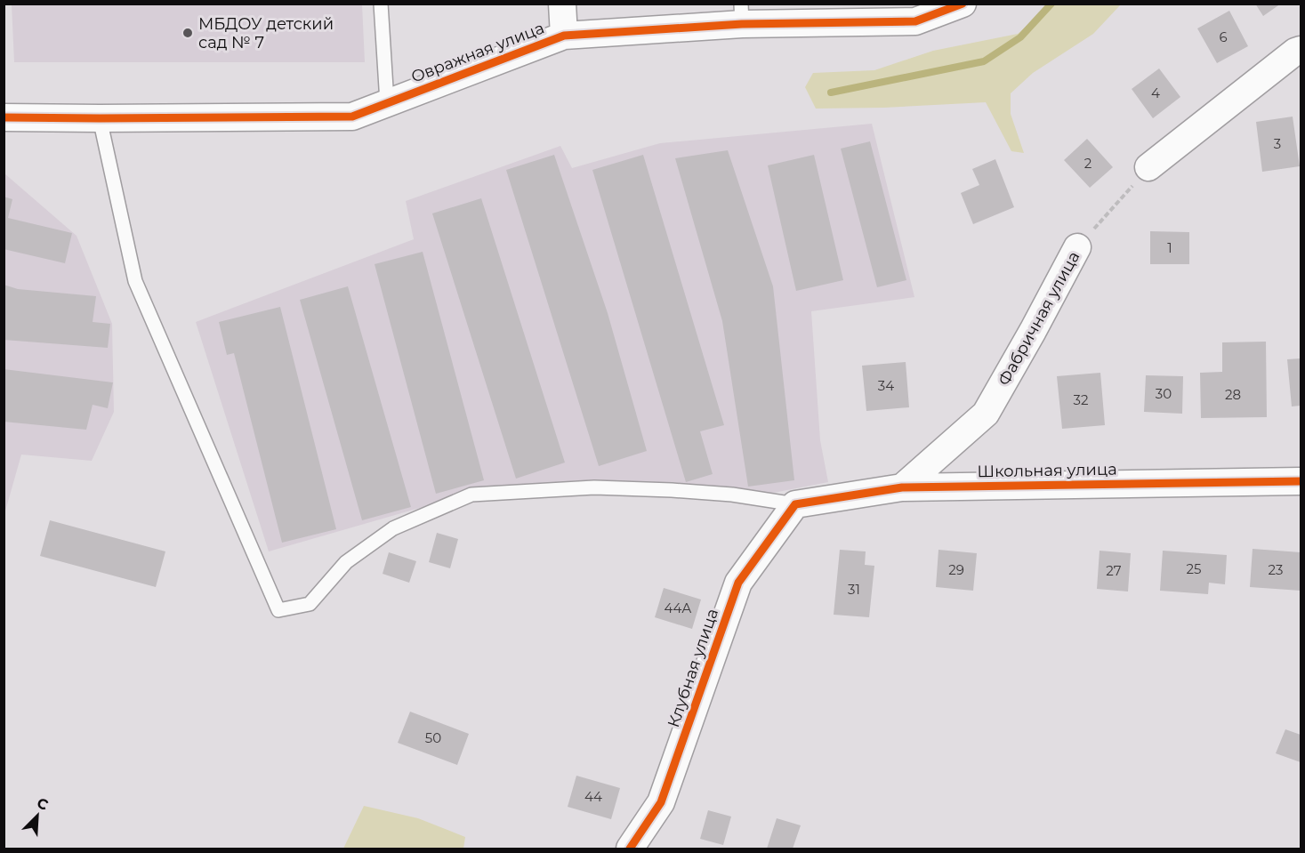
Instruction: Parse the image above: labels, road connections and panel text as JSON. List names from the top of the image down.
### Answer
{
  "streets": {
    "street": [
      "Овражная улица",
      "Фабричная улица",
      "Школьная улица",
      "Клубная улица"
    ]
  },
  "crossings": [
    ["Фабричная улица", "Школьная улица"],
    ["Школьная улица", "Клубная улица"]
  ],
  "places": ["МБДОУ детский сад № 7"],
  "house_numbers": [
    "6",
    "4",
    "3",
    "2",
    "1",
    "34",
    "30",
    "28",
    "32",
    "25",
    "29",
    "23",
    "27",
    "31",
    "44А",
    "50",
    "44"
  ],
  "north": "top right"
}
